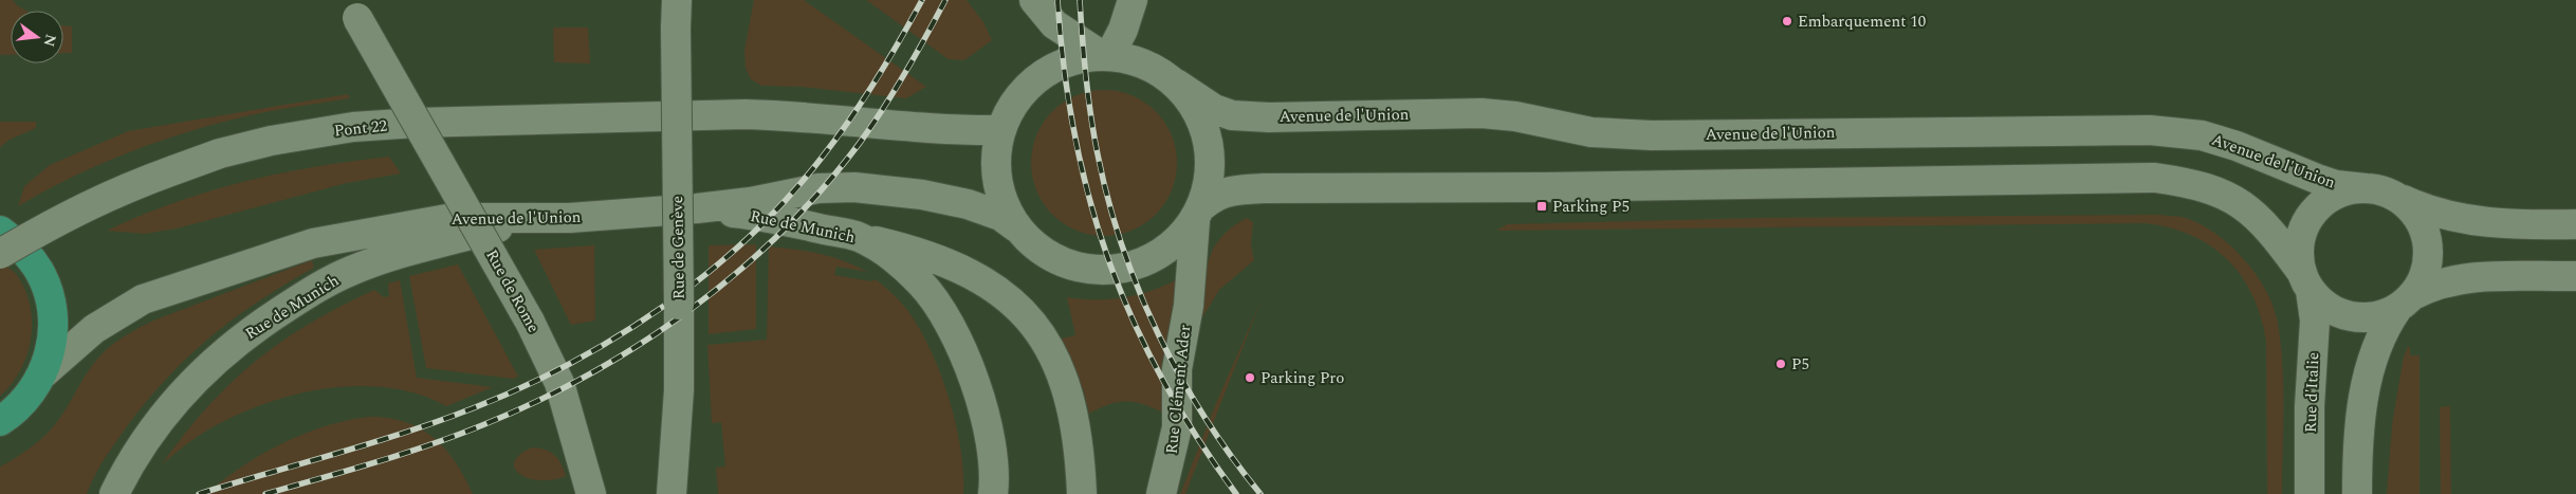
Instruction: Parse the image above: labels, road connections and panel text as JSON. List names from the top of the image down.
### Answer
{
  "streets": {
    "street": [
      "Avenue de l'Union",
      "Pont 22",
      "Rue de Munich",
      "Rue de Genève",
      "Rue de Rome",
      "Rue Clément Ader",
      "Rue d'Italie"
    ]
  },
  "crossings": [
    ["Avenue de l'Union", "Pont 22"],
    ["Avenue de l'Union", "Rue de Munich"],
    ["Avenue de l'Union", "Rue Clément Ader"],
    ["Avenue de l'Union", "Rue d'Italie"]
  ],
  "places": {
    "other": ["Embarquement 10", "P5", "Parking Pro"],
    "transit": ["Parking P5"]
  },
  "north": "right"
}
